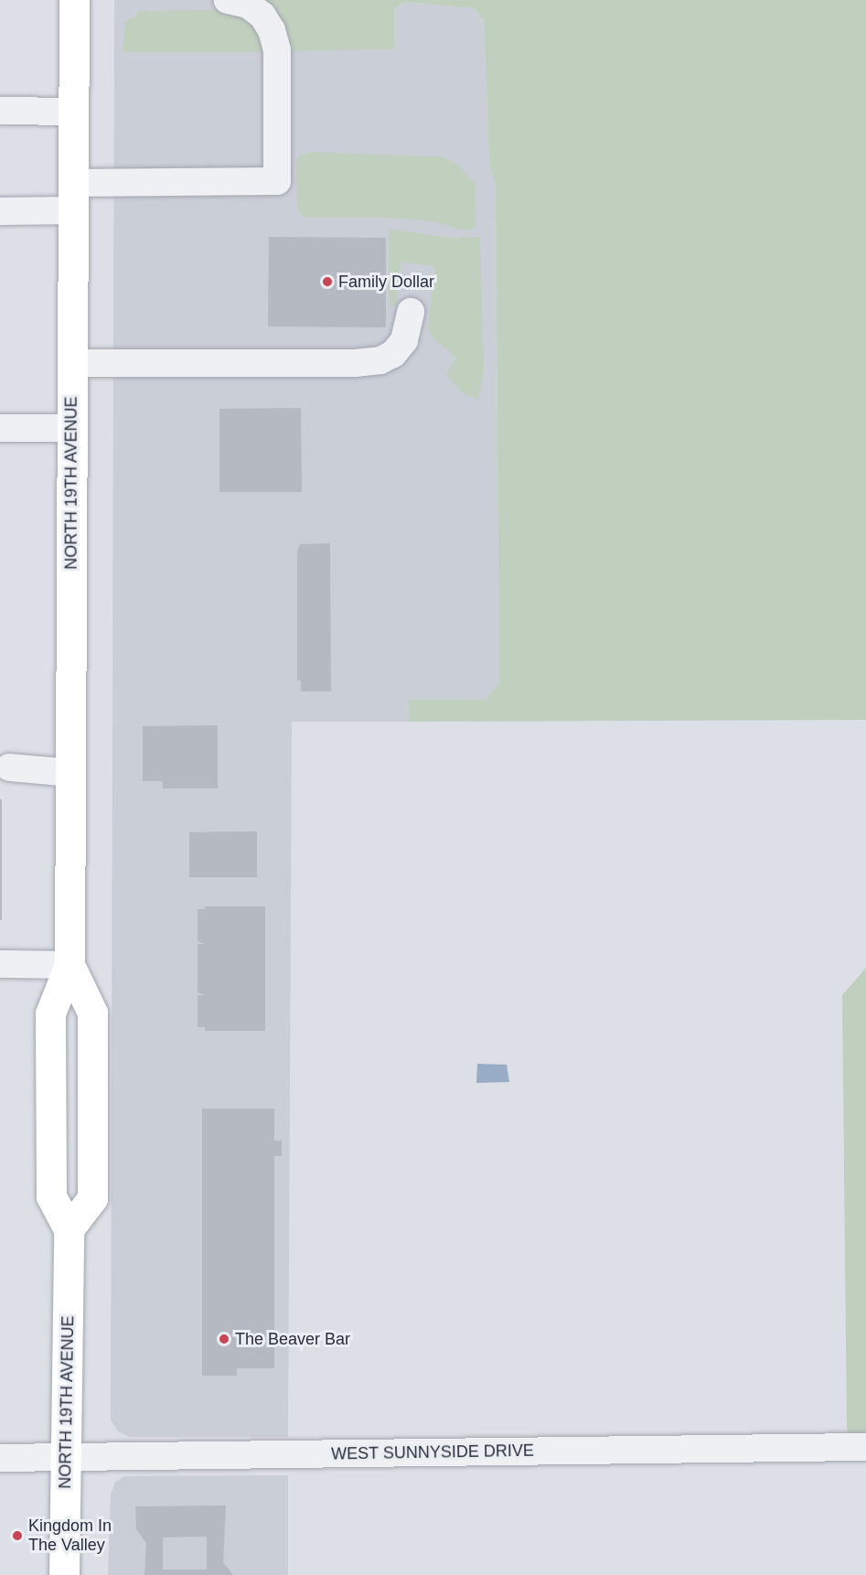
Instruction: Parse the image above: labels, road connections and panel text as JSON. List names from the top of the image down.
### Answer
{
  "streets": {
    "main road": ["NORTH 19TH AVENUE"],
    "street": ["WEST SUNNYSIDE DRIVE"]
  },
  "crossings": [
    ["NORTH 19TH AVENUE", "WEST SUNNYSIDE DRIVE"]
  ],
  "places": ["Family Dollar", "The Beaver Bar", "Kingdom In The Valley"]
}
